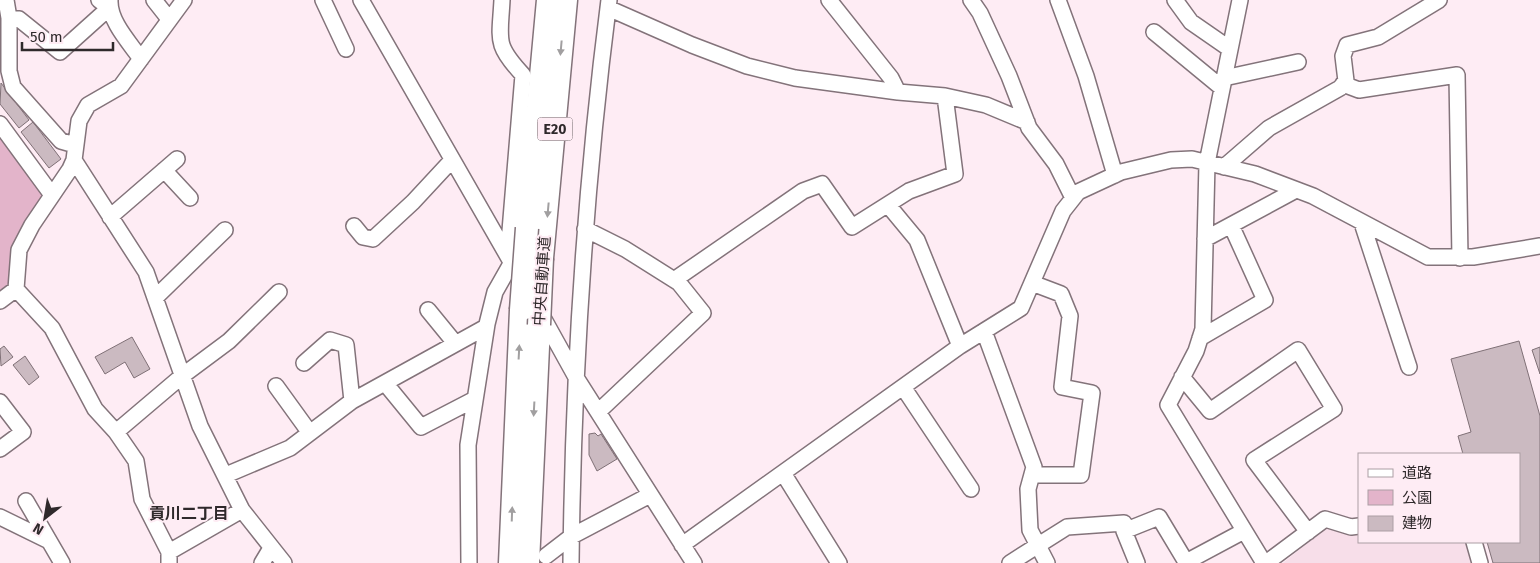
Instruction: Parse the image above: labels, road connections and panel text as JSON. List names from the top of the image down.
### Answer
{
  "streets": {
    "highway": ["E20", "中央自動車道"]
  },
  "districts": ["貢川二丁目"],
  "legend": ["道路", "公園", "建物"],
  "scale_bar": "50 m",
  "north": "bottom left"
}
